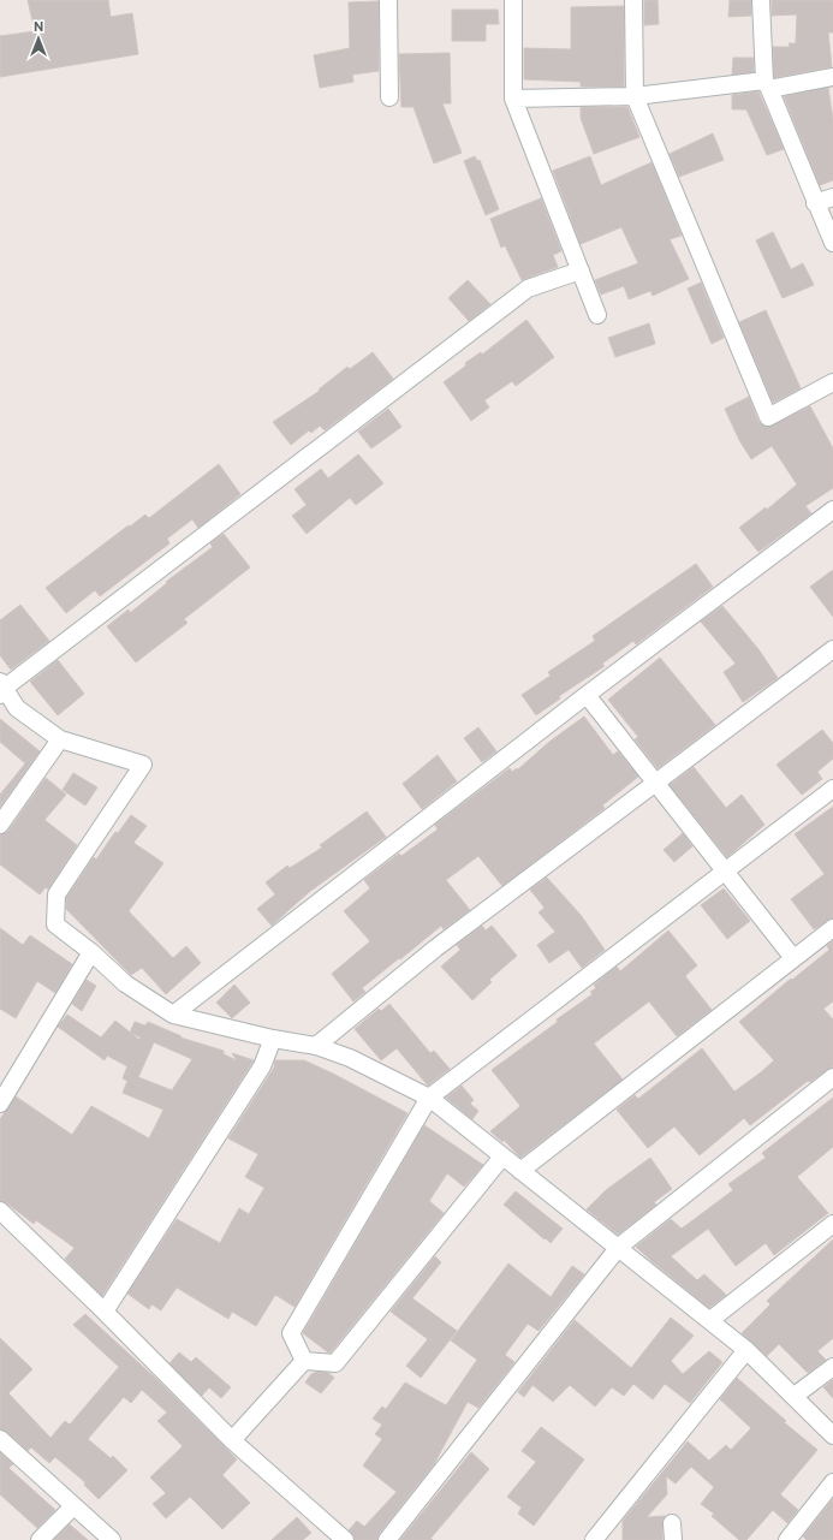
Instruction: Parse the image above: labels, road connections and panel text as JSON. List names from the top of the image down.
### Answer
{
  "north": "top"
}
